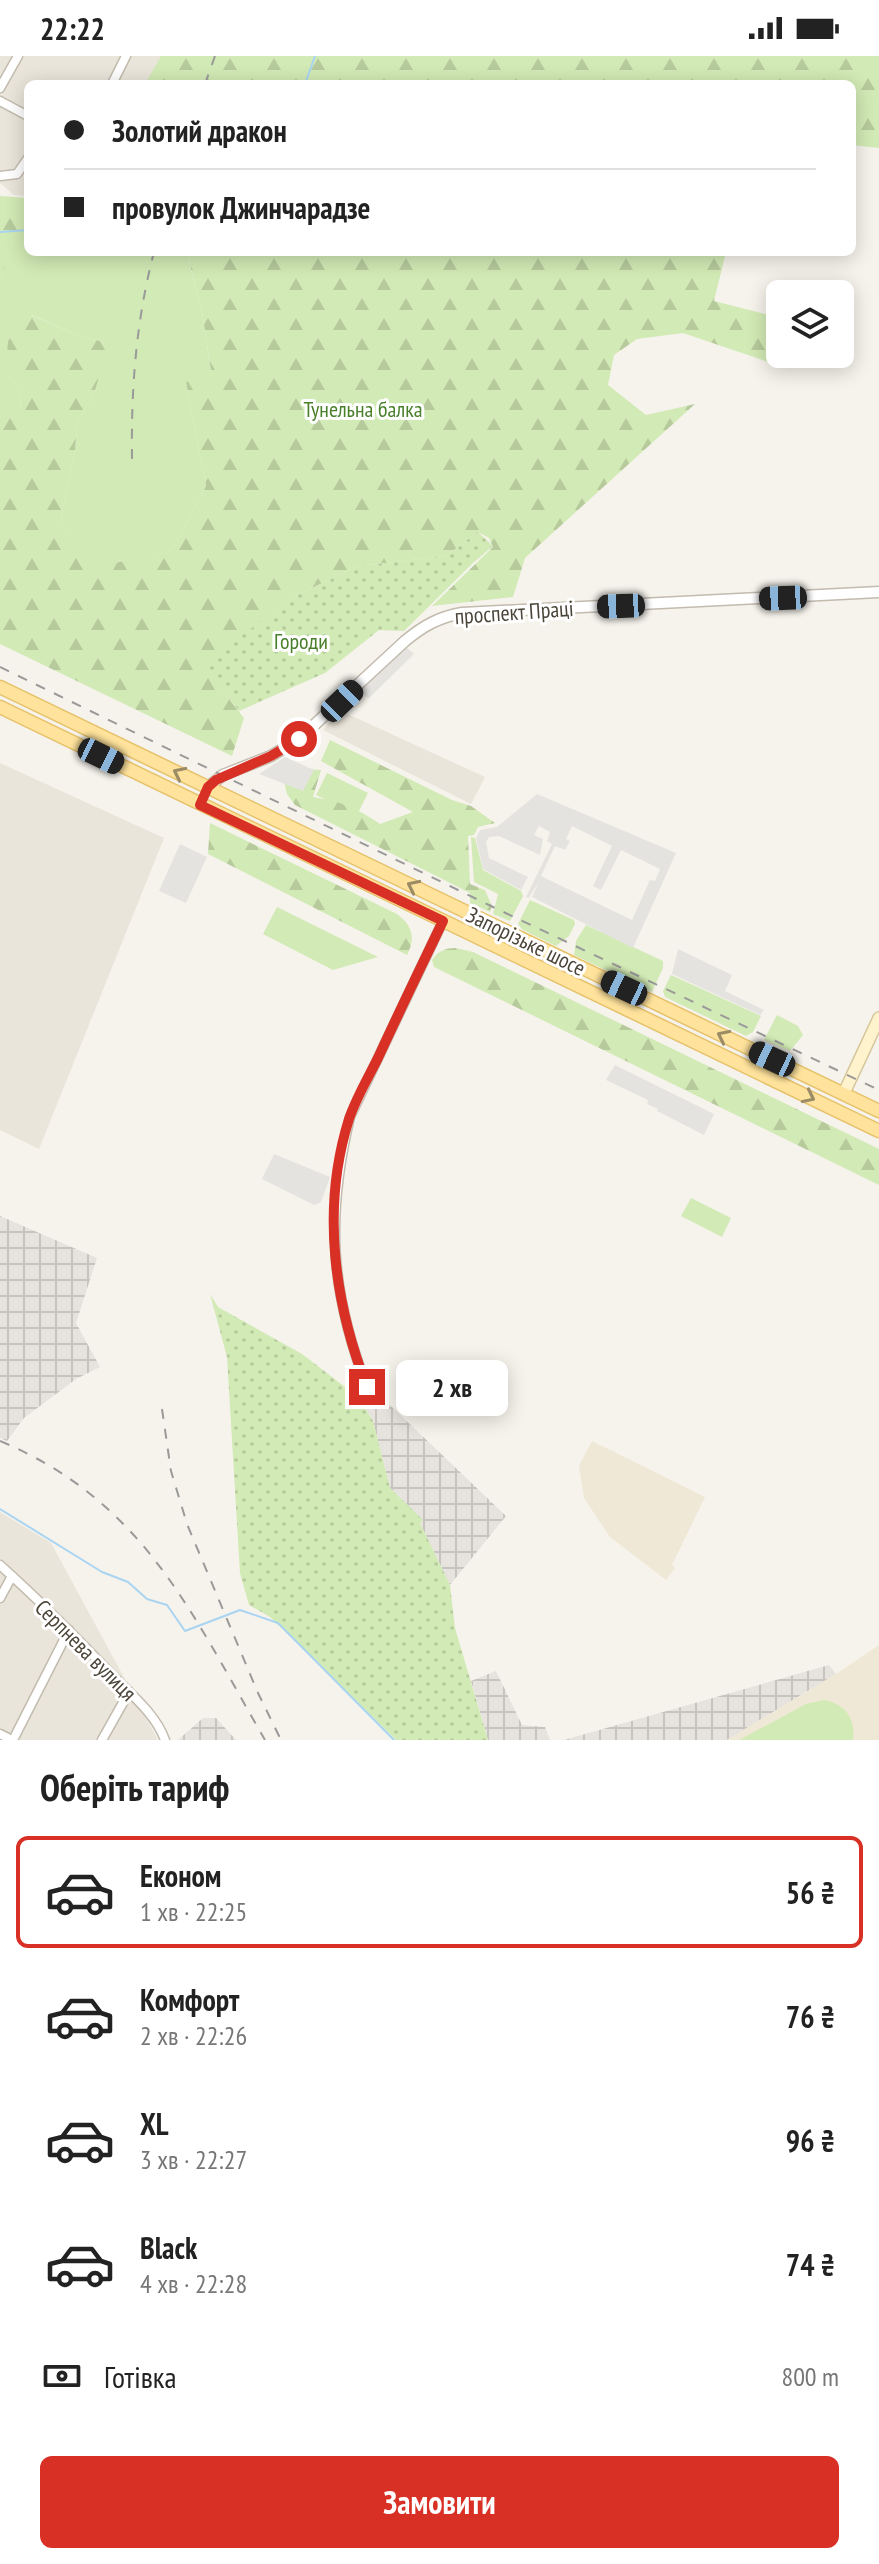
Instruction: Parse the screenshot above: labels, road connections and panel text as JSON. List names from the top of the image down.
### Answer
{
  "streets": {
    "main road": ["Запорізьке шосе"],
    "street": ["проспект Праці", "Серпнева вулиця"]
  },
  "crossings": [
    ["проспект Праці", "Запорізьке шосе"]
  ],
  "parks": ["Тунельна балка", "Городи"],
  "page": {
    "status": "22:22",
    "banner": ["Золотий дракон", "провулок Джинчарадзе"],
    "bubble": "2 хв",
    "heading": "Оберіть тариф",
    "list": [
      {
        "name": "Економ",
        "note": "1 хв · 22:25",
        "value": "56 ₴"
      },
      {
        "name": "Комфорт",
        "note": "2 хв · 22:26",
        "value": "76 ₴"
      },
      {
        "name": "XL",
        "note": "3 хв · 22:27",
        "value": "96 ₴"
      },
      {
        "name": "Black",
        "note": "4 хв · 22:28",
        "value": "74 ₴"
      }
    ],
    "pay": ["Готівка", "800 m"],
    "buttons": "Замовити"
  }
}
